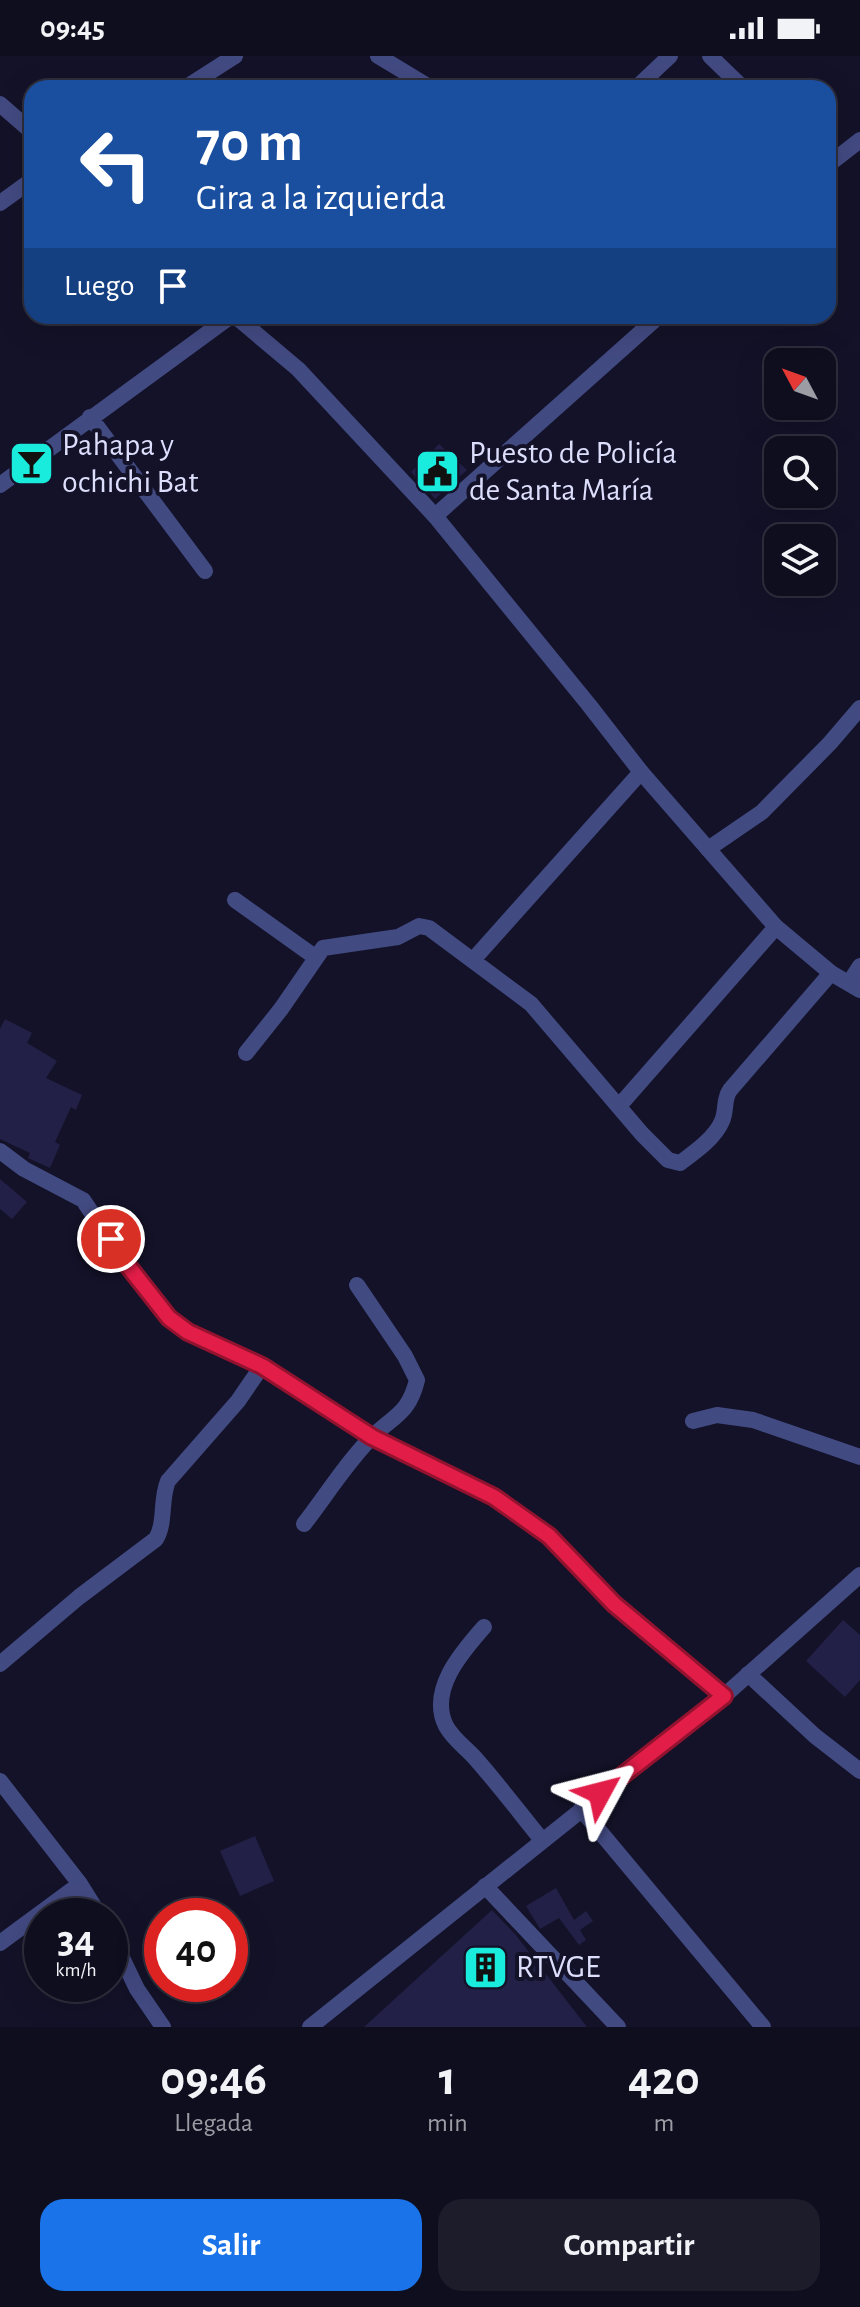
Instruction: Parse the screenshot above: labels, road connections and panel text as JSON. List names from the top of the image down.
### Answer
{
  "places": {
    "bar": ["Pahapa y ochichi Bat"],
    "public building": ["Puesto de Policía de Santa María"],
    "building": ["RTVGE"]
  },
  "north": "top left",
  "page": {
    "status": "09:45",
    "turn": ["70 m", "Gira a la izquierda"],
    "then": "Luego",
    "speed": "34 km/h",
    "limit": "40",
    "eta": [
      "09:46",
      "Llegada",
      "1",
      "min",
      "420",
      "m"
    ],
    "buttons": ["Salir", "Compartir"]
  }
}
